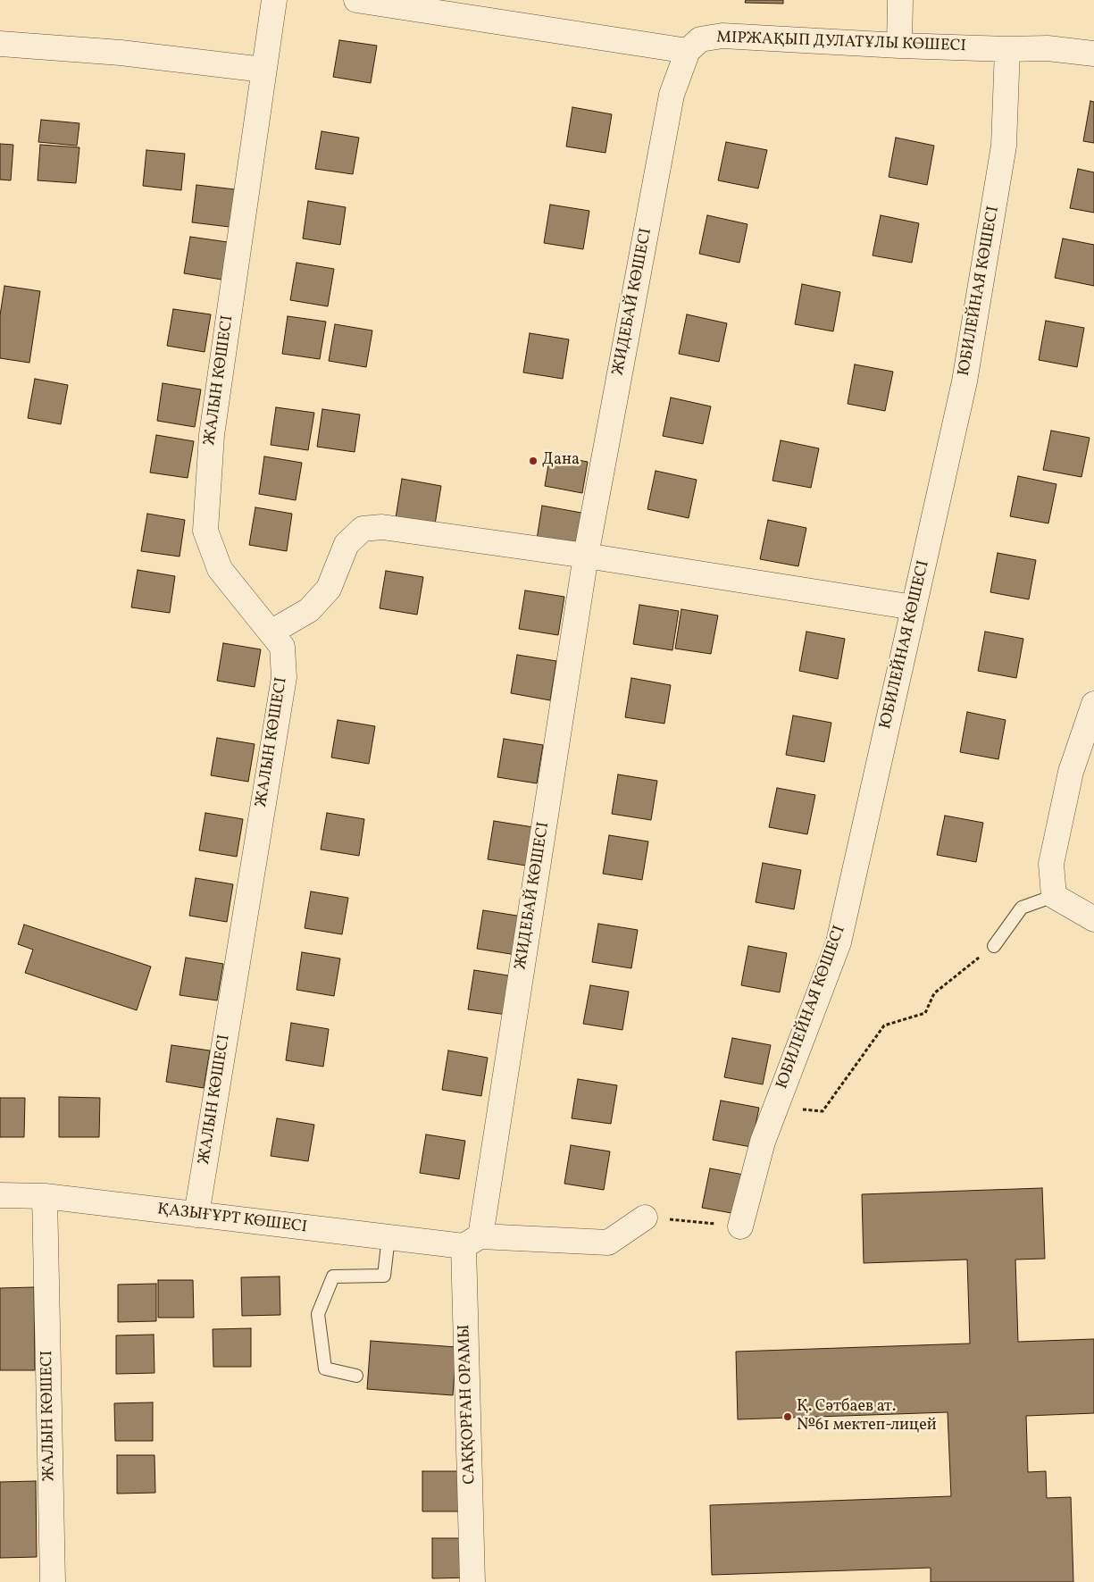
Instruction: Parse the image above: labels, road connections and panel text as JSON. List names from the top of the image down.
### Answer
{
  "streets": {
    "street": [
      "МІРЖАҚЫП ДУЛАТҰЛЫ КӨШЕСІ",
      "ЮБИЛЕЙНАЯ КӨШЕСІ",
      "ЖИДЕБАЙ КӨШЕСІ",
      "ЖАЛЫН КӨШЕСІ",
      "ҚАЗЫҒҰРТ КӨШЕСІ",
      "САҚҚОРҒАН ОРАМЫ"
    ]
  },
  "crossings": [
    ["МІРЖАҚЫП ДУЛАТҰЛЫ КӨШЕСІ", "ЮБИЛЕЙНАЯ КӨШЕСІ"],
    ["МІРЖАҚЫП ДУЛАТҰЛЫ КӨШЕСІ", "ЖИДЕБАЙ КӨШЕСІ"],
    ["ЖИДЕБАЙ КӨШЕСІ", "ҚАЗЫҒҰРТ КӨШЕСІ"],
    ["ЖИДЕБАЙ КӨШЕСІ", "САҚҚОРҒАН ОРАМЫ"],
    ["ЖАЛЫН КӨШЕСІ", "ҚАЗЫҒҰРТ КӨШЕСІ"],
    ["ҚАЗЫҒҰРТ КӨШЕСІ", "САҚҚОРҒАН ОРАМЫ"]
  ],
  "places": ["Дана", "Қ. Сәтбаев ат. №61 мектеп-лицей"]
}
